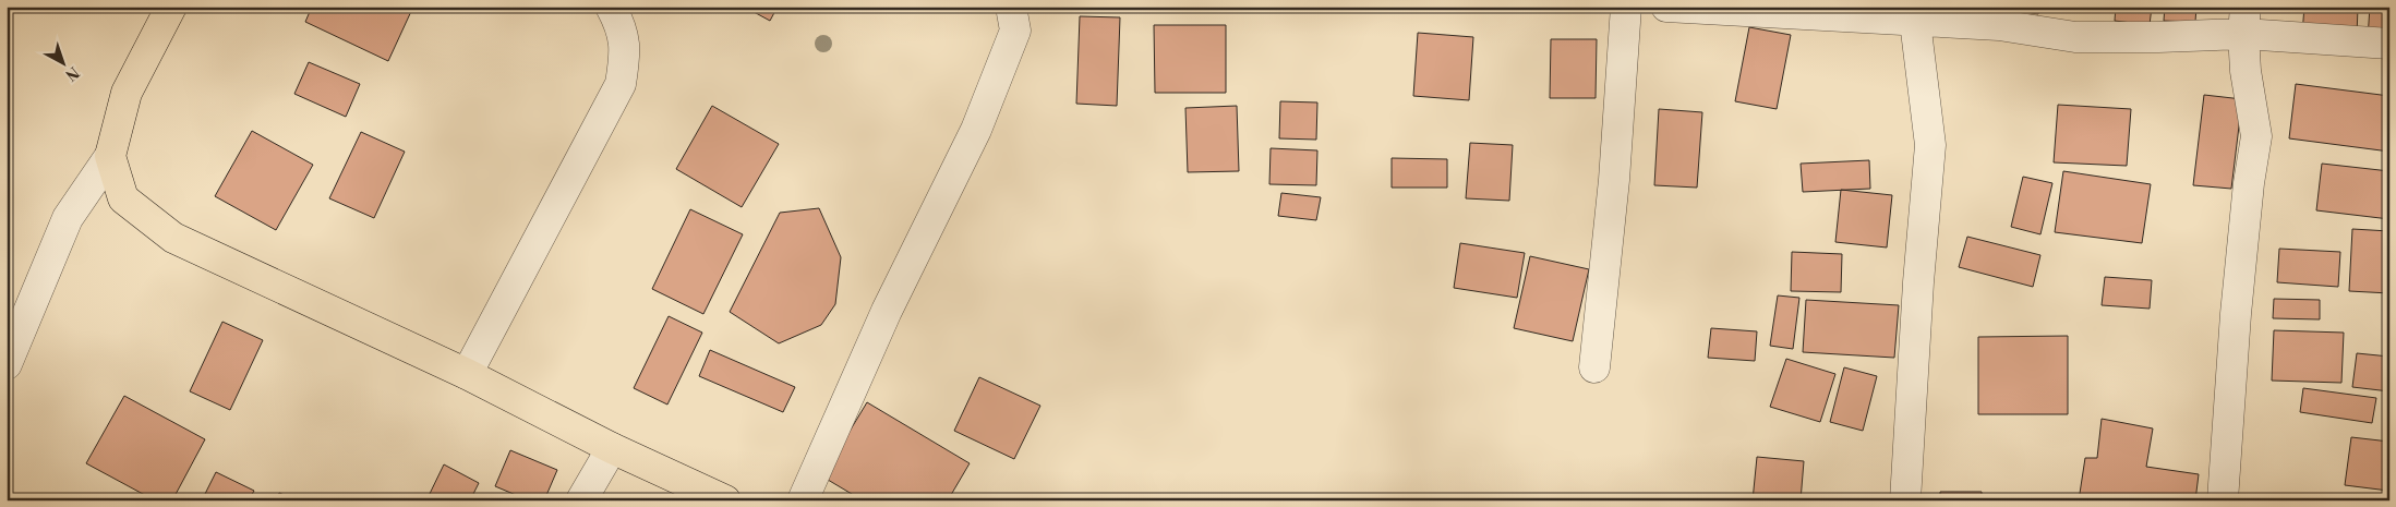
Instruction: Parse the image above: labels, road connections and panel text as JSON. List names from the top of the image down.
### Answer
{
  "north": "bottom right"
}
